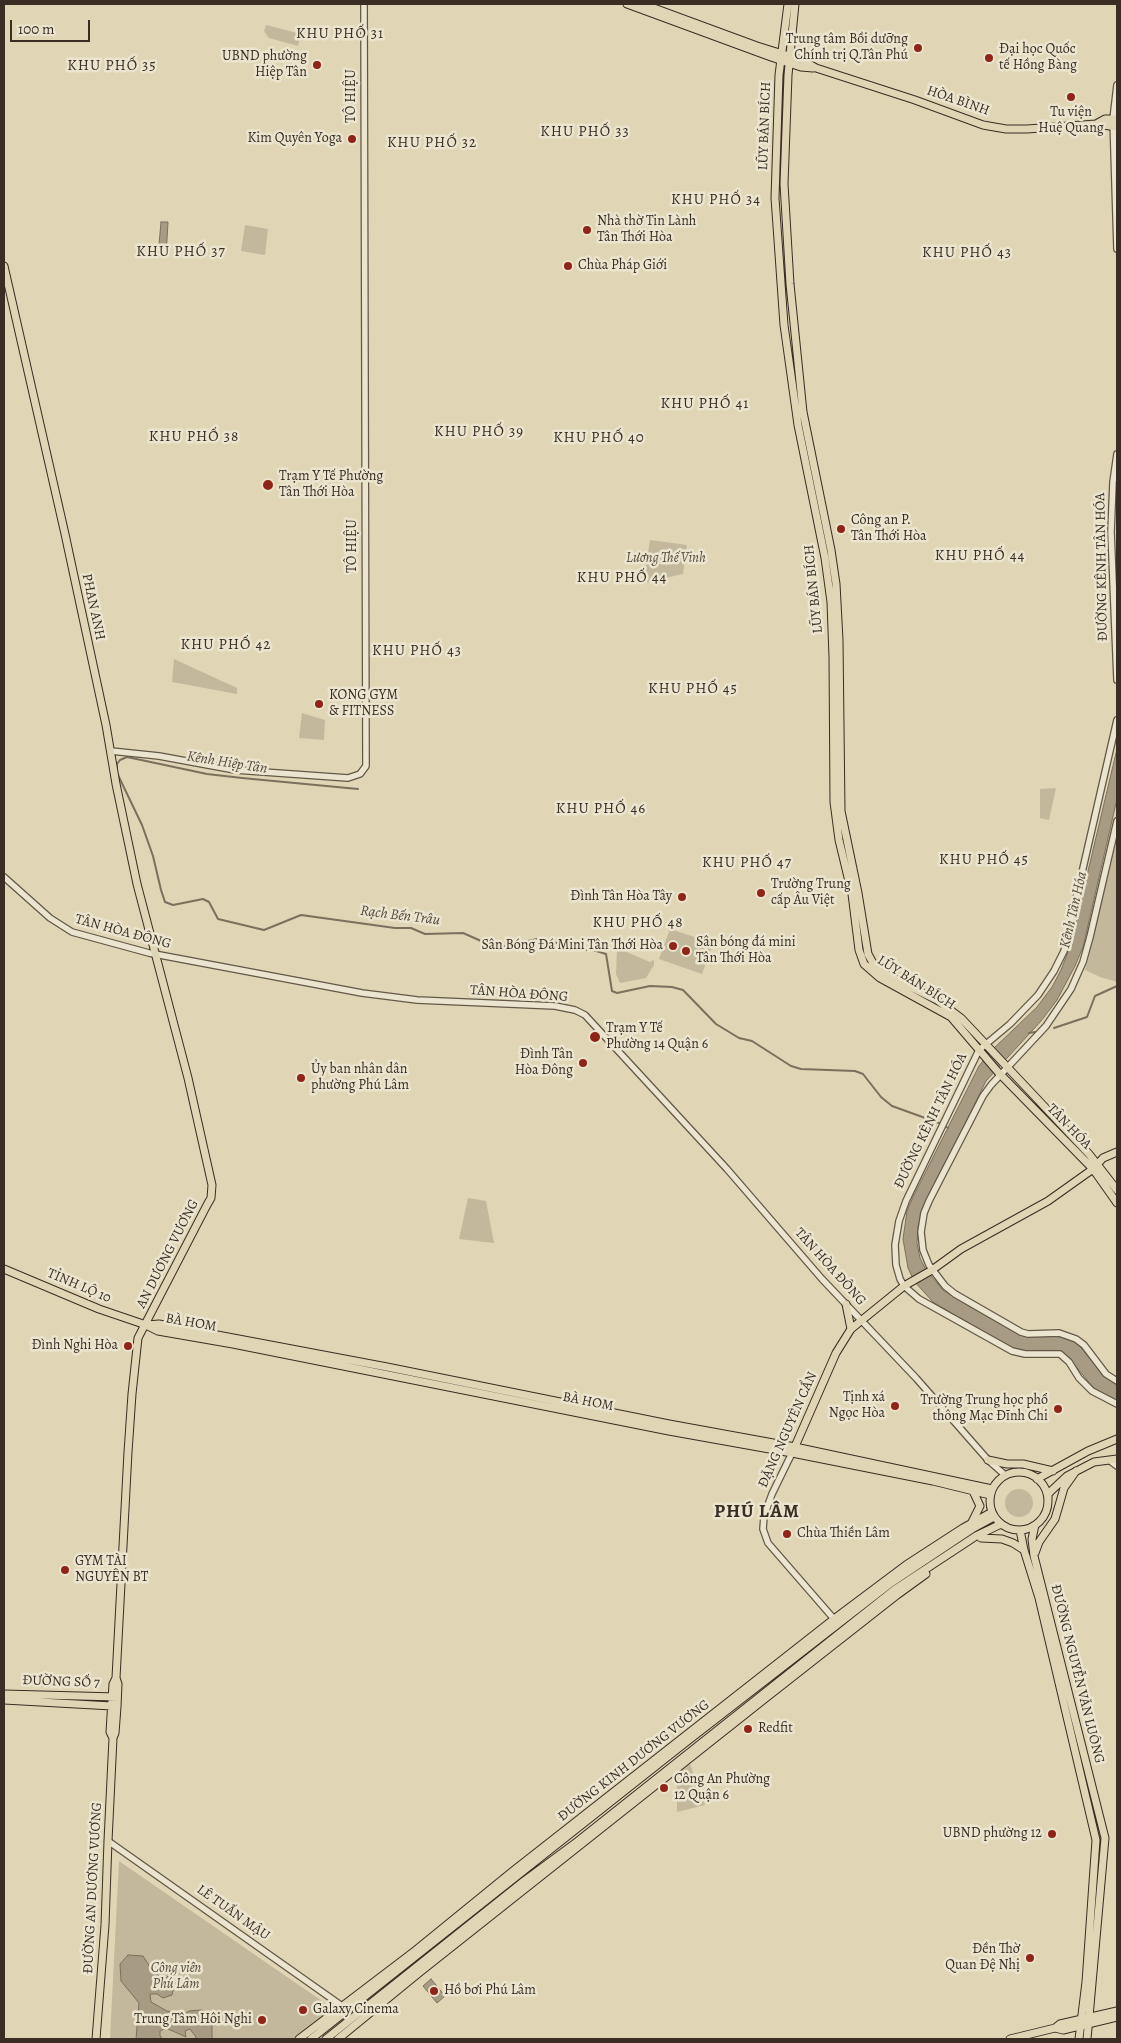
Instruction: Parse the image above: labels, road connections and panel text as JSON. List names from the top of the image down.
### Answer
{
  "streets": {
    "main road": [
      "HÒA BÌNH",
      "LŨY BÁN BÍCH",
      "PHAN ANH",
      "TÂN HÓA",
      "AN DƯƠNG VƯƠNG",
      "TỈNH LỘ 10",
      "BÀ HOM",
      "ĐẶNG NGUYÊN CẨN",
      "ĐƯỜNG NGUYỄN VĂN LUÔNG",
      "ĐƯỜNG SỐ 7",
      "ĐƯỜNG KINH DƯƠNG VƯƠNG",
      "ĐƯỜNG AN DƯƠNG VƯƠNG"
    ],
    "street": [
      "TÔ HIỆU",
      "ĐƯỜNG KÊNH TÂN HÓA",
      "TÂN HÒA ĐÔNG",
      "LÊ TUẤN MẬU"
    ]
  },
  "crossings": [
    ["TÔ HIỆU", "PHAN ANH"],
    ["HÒA BÌNH", "LŨY BÁN BÍCH"],
    ["LŨY BÁN BÍCH", "ĐƯỜNG KÊNH TÂN HÓA"],
    ["LŨY BÁN BÍCH", "TÂN HÓA"],
    ["ĐƯỜNG KÊNH TÂN HÓA", "ĐẶNG NGUYÊN CẨN"],
    ["PHAN ANH", "TÂN HÒA ĐÔNG"],
    ["PHAN ANH", "AN DƯƠNG VƯƠNG"],
    ["TÂN HÒA ĐÔNG", "AN DƯƠNG VƯƠNG"],
    ["TÂN HÒA ĐÔNG", "BÀ HOM"],
    ["TÂN HÒA ĐÔNG", "ĐẶNG NGUYÊN CẨN"],
    ["TÂN HÒA ĐÔNG", "ĐƯỜNG NGUYỄN VĂN LUÔNG"],
    ["TÂN HÒA ĐÔNG", "ĐƯỜNG KINH DƯƠNG VƯƠNG"],
    ["AN DƯƠNG VƯƠNG", "TỈNH LỘ 10"],
    ["AN DƯƠNG VƯƠNG", "BÀ HOM"],
    ["AN DƯƠNG VƯƠNG", "ĐƯỜNG AN DƯƠNG VƯƠNG"],
    ["TỈNH LỘ 10", "BÀ HOM"],
    ["BÀ HOM", "ĐẶNG NGUYÊN CẨN"],
    ["BÀ HOM", "ĐƯỜNG NGUYỄN VĂN LUÔNG"],
    ["BÀ HOM", "ĐƯỜNG KINH DƯƠNG VƯƠNG"],
    ["ĐẶNG NGUYÊN CẨN", "ĐƯỜNG KINH DƯƠNG VƯƠNG"],
    ["ĐƯỜNG NGUYỄN VĂN LUÔNG", "ĐƯỜNG KINH DƯƠNG VƯƠNG"],
    ["ĐƯỜNG SỐ 7", "ĐƯỜNG AN DƯƠNG VƯƠNG"],
    ["ĐƯỜNG KINH DƯƠNG VƯƠNG", "LÊ TUẤN MẬU"],
    ["ĐƯỜNG AN DƯƠNG VƯƠNG", "LÊ TUẤN MẬU"]
  ],
  "districts": [
    "KHU PHỐ 31",
    "KHU PHỐ 35",
    "KHU PHỐ 33",
    "KHU PHỐ 32",
    "KHU PHỐ 34",
    "KHU PHỐ 37",
    "KHU PHỐ 43",
    "KHU PHỐ 41",
    "KHU PHỐ 39",
    "KHU PHỐ 38",
    "KHU PHỐ 40",
    "KHU PHỐ 44",
    "KHU PHỐ 44",
    "KHU PHỐ 42",
    "KHU PHỐ 43",
    "KHU PHỐ 45",
    "KHU PHỐ 46",
    "KHU PHỐ 45",
    "KHU PHỐ 47",
    "KHU PHỐ 48",
    "PHÚ LÂM"
  ],
  "water": ["Kênh Hiệp Tân", "Kênh Tân Hóa", "Rạch Bến Trâu"],
  "parks": ["Lương Thế Vinh", "Công viên Phú Lâm"],
  "places": [
    "Trung tâm Bồi dưỡng Chính trị Q.Tân Phú",
    "Đại học Quốc tế Hồng Bàng",
    "UBND phường Hiệp Tân",
    "Tu viện Huệ Quang",
    "Kim Quyên Yoga",
    "Nhà thờ Tin Lành Tân Thới Hòa",
    "Chùa Pháp Giới",
    "Trạm Y Tế Phường Tân Thới Hòa",
    "Công an P. Tân Thới Hòa",
    "KONG GYM & FITNESS",
    "Trường Trung cấp Âu Việt",
    "Đình Tân Hòa Tây",
    "Sân Bóng Đá Mini Tân Thới Hòa",
    "Sân bóng đá mini Tân Thới Hòa",
    "Trạm Y Tế Phường 14 Quận 6",
    "Đình Tân Hòa Đông",
    "Ủy ban nhân dân phường Phú Lâm",
    "Đình Nghi Hòa",
    "Tịnh xá Ngọc Hòa",
    "Trường Trung học phổ thông Mạc Đĩnh Chi",
    "Chùa Thiền Lâm",
    "GYM TÀI NGUYÊN BT",
    "Redfit",
    "Công An Phường 12 Quận 6",
    "UBND phường 12",
    "Đền Thờ Quan Đệ Nhị",
    "Hồ bơi Phú Lâm",
    "Galaxy Cinema",
    "Trung Tâm Hôi Nghi"
  ],
  "scale_bar": "100 m"
}
